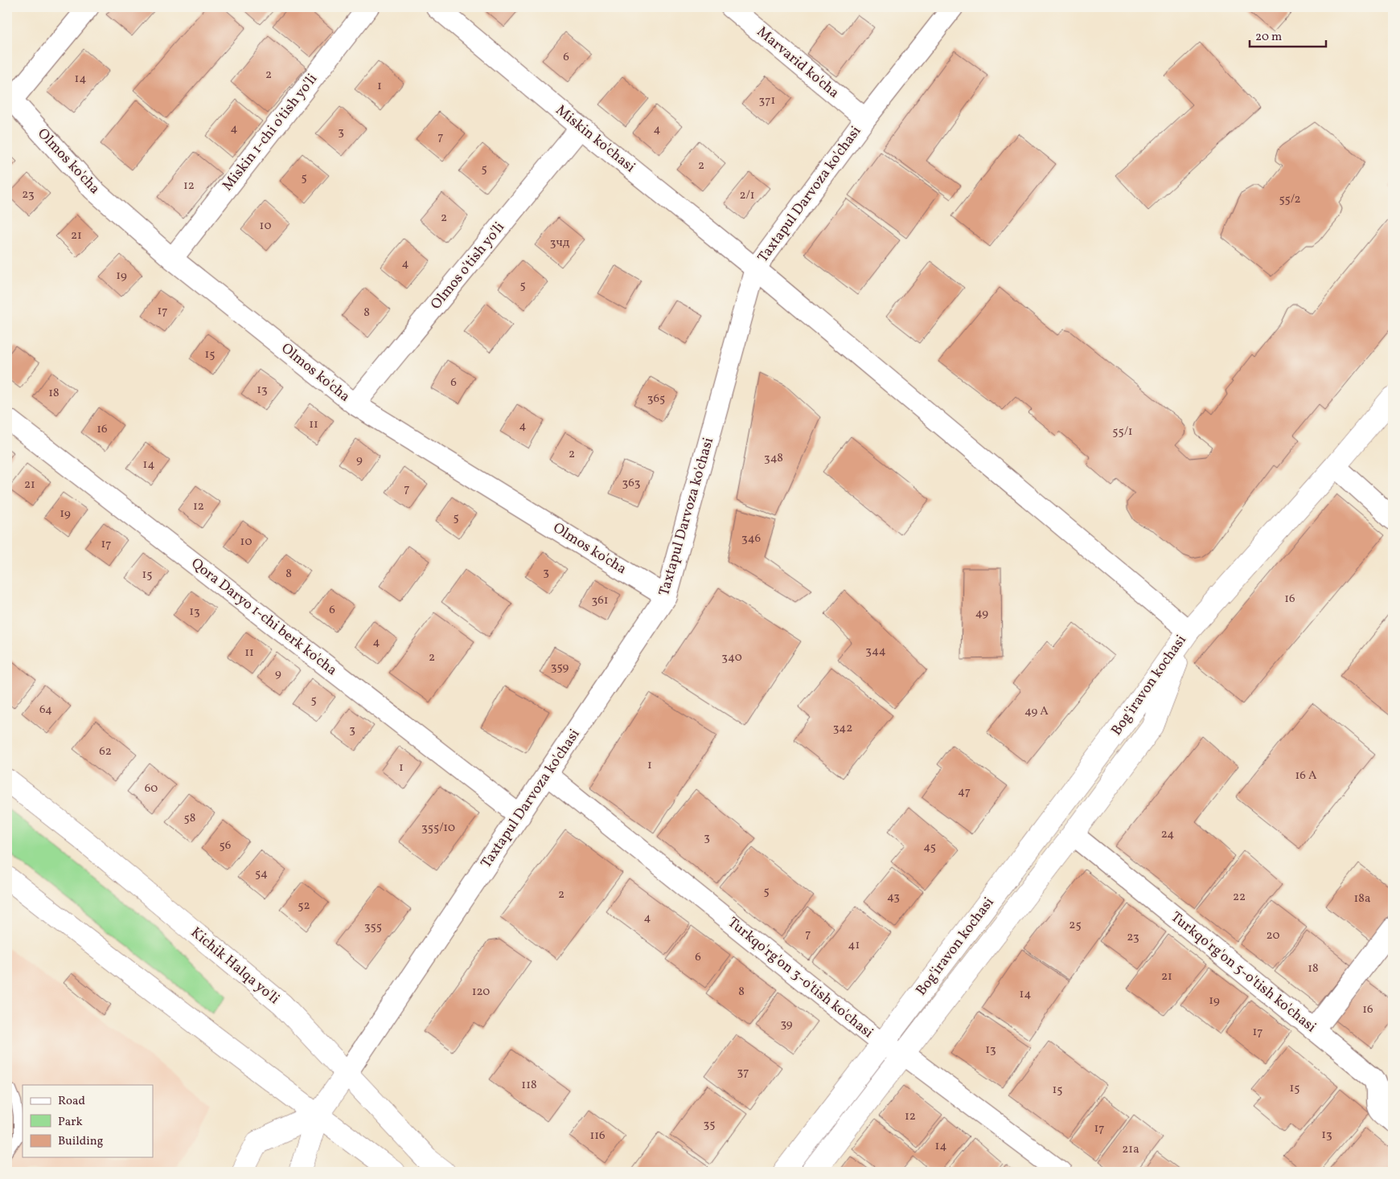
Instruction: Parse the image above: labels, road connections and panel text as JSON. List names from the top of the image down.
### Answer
{
  "streets": {
    "main road": ["Taxtapul Darvoza ko'chasi", "Bog'iravon kochasi", "Kichik Halqa yo'li"],
    "street": [
      "Marvarid ko'cha",
      "Miskin 1-chi o'tish yo'li",
      "Miskin ko'chasi",
      "Olmos ko'cha",
      "Olmos o'tish yo'li",
      "Qora Daryo 1-chi berk ko'cha",
      "Turkqo'rg'on 5-o'tish ko'chasi",
      "Turkqo'rg'on 3-o'tish ko'chasi"
    ]
  },
  "crossings": [
    ["Marvarid ko'cha", "Taxtapul Darvoza ko'chasi"],
    ["Miskin 1-chi o'tish yo'li", "Olmos ko'cha"],
    ["Miskin ko'chasi", "Taxtapul Darvoza ko'chasi"],
    ["Miskin ko'chasi", "Olmos o'tish yo'li"],
    ["Miskin ko'chasi", "Bog'iravon kochasi"],
    ["Olmos ko'cha", "Taxtapul Darvoza ko'chasi"],
    ["Olmos ko'cha", "Olmos o'tish yo'li"],
    ["Taxtapul Darvoza ko'chasi", "Qora Daryo 1-chi berk ko'cha"],
    ["Taxtapul Darvoza ko'chasi", "Kichik Halqa yo'li"],
    ["Taxtapul Darvoza ko'chasi", "Turkqo'rg'on 3-o'tish ko'chasi"],
    ["Bog'iravon kochasi", "Turkqo'rg'on 5-o'tish ko'chasi"],
    ["Bog'iravon kochasi", "Turkqo'rg'on 3-o'tish ko'chasi"]
  ],
  "house_numbers": [
    "6",
    "2",
    "14",
    "1",
    "371",
    "4",
    "4",
    "3",
    "7",
    "2",
    "5",
    "5",
    "12",
    "23",
    "2/1",
    "55/2",
    "2",
    "10",
    "21",
    "3чд",
    "4",
    "19",
    "5",
    "17",
    "8",
    "15",
    "6",
    "13",
    "18",
    "365",
    "11",
    "4",
    "16",
    "55/1",
    "2",
    "348",
    "9",
    "14",
    "363",
    "21",
    "7",
    "12",
    "19",
    "5",
    "346",
    "10",
    "17",
    "3",
    "8",
    "15",
    "16",
    "361",
    "6",
    "13",
    "49",
    "4",
    "344",
    "11",
    "2",
    "340",
    "359",
    "9",
    "5",
    "64",
    "49 A",
    "342",
    "3",
    "62",
    "1",
    "1",
    "16 A",
    "60",
    "47",
    "58",
    "355/10",
    "24",
    "3",
    "56",
    "45",
    "54",
    "5",
    "2",
    "43",
    "22",
    "18a",
    "52",
    "4",
    "25",
    "355",
    "7",
    "20",
    "23",
    "41",
    "6",
    "18",
    "21",
    "120",
    "8",
    "14",
    "19",
    "16",
    "39",
    "17",
    "13",
    "37",
    "118",
    "15",
    "15",
    "12",
    "35",
    "17",
    "13",
    "116",
    "14",
    "21a"
  ],
  "legend": ["Road", "Park", "Building"],
  "scale_bar": "20 m"
}
